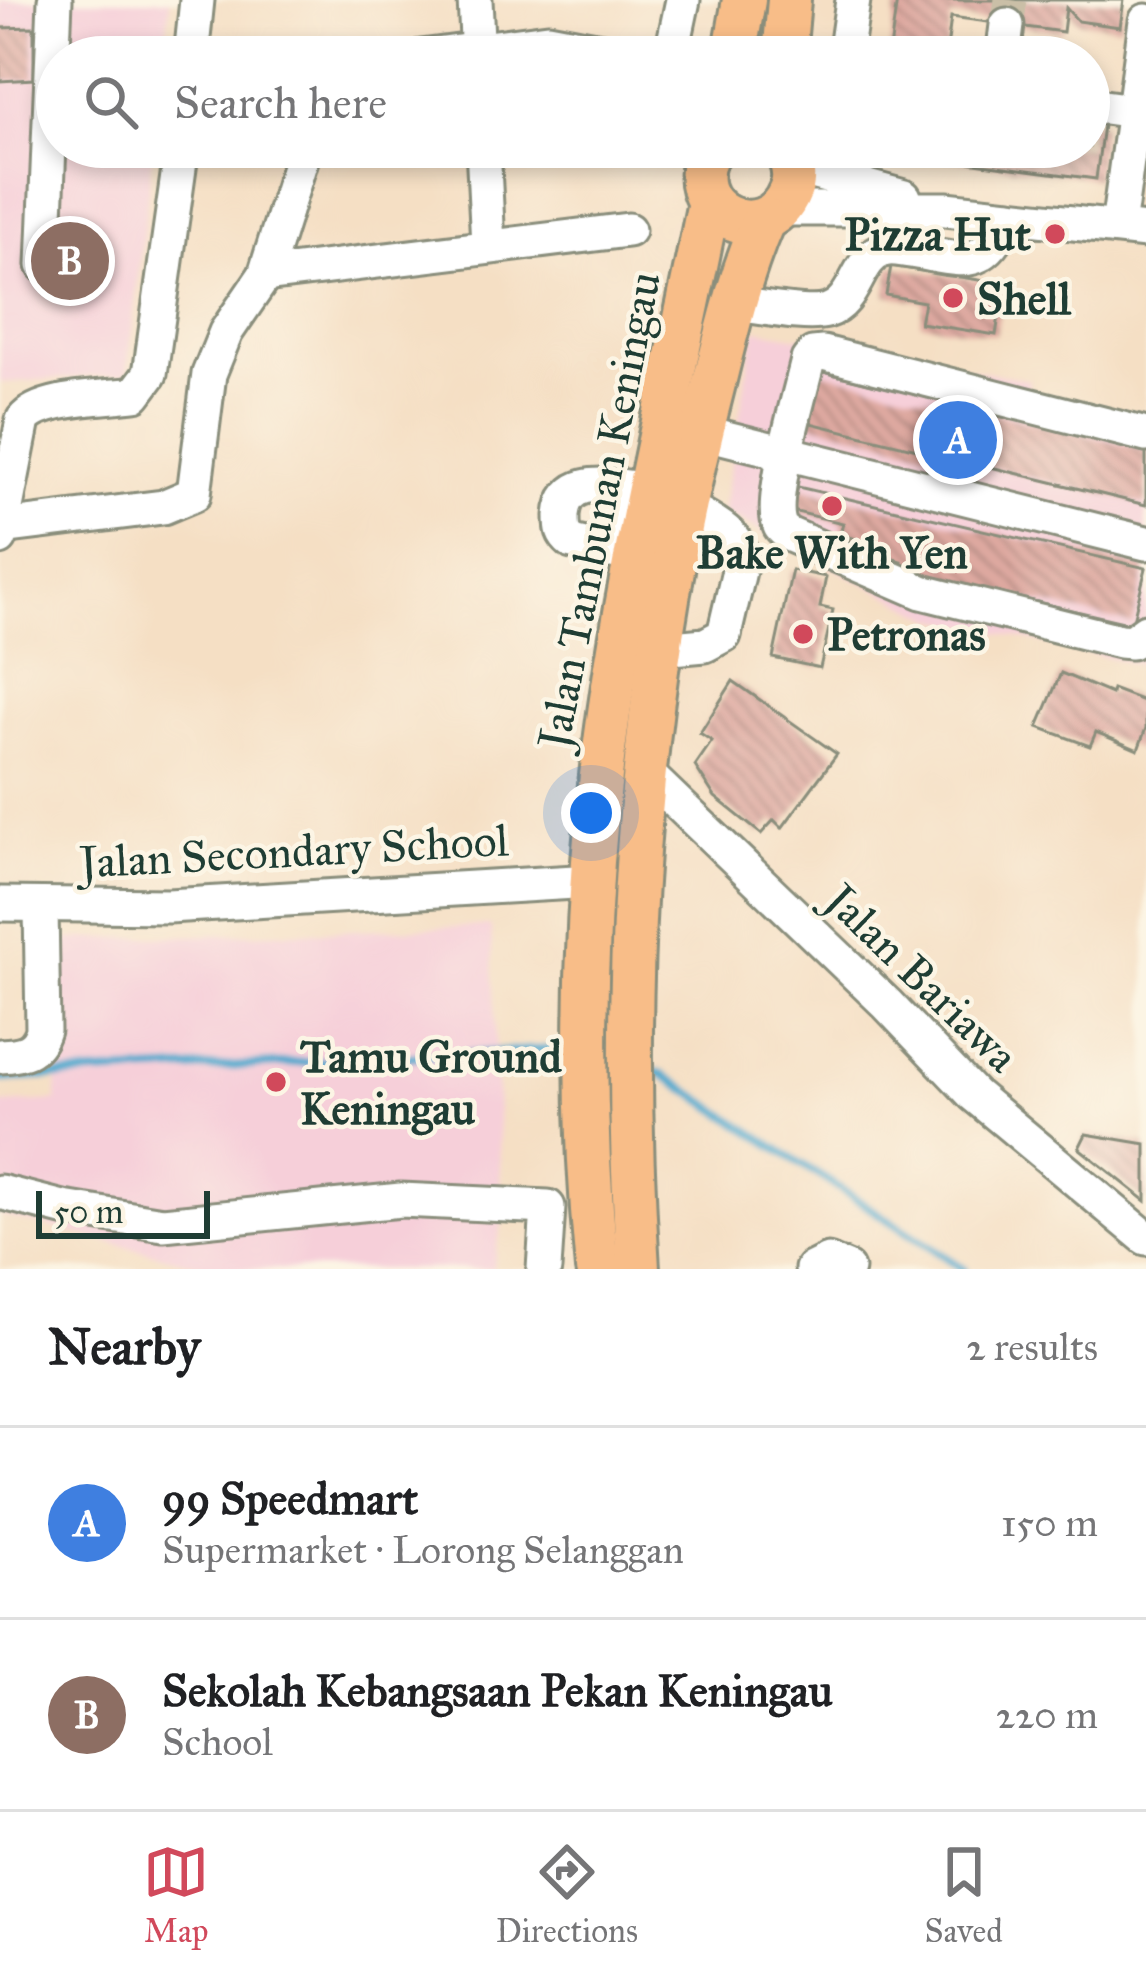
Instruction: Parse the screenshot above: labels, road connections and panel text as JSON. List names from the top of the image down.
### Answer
{
  "streets": {
    "main road": ["Jalan Tambunan Keningau"],
    "street": ["Jalan Secondary School", "Jalan Bariawa"]
  },
  "crossings": [
    ["Jalan Tambunan Keningau", "Jalan Secondary School"],
    ["Jalan Tambunan Keningau", "Jalan Bariawa"]
  ],
  "places": [
    "Pizza Hut",
    "Shell",
    "Bake With Yen",
    "Petronas",
    "Tamu Ground Keningau"
  ],
  "scale_bar": "50 m",
  "page": {
    "search": "Search here",
    "pins": ["B", "A"],
    "scale": "50 m",
    "heading": ["Nearby", "2 results"],
    "list": [
      {
        "mark": "A",
        "name": "99 Speedmart",
        "note": "Supermarket · Lorong Selanggan",
        "value": "150 m"
      },
      {
        "mark": "B",
        "name": "Sekolah Kebangsaan Pekan Keningau",
        "note": "School",
        "value": "220 m"
      }
    ],
    "nav": ["Map", "Directions", "Saved"]
  }
}
